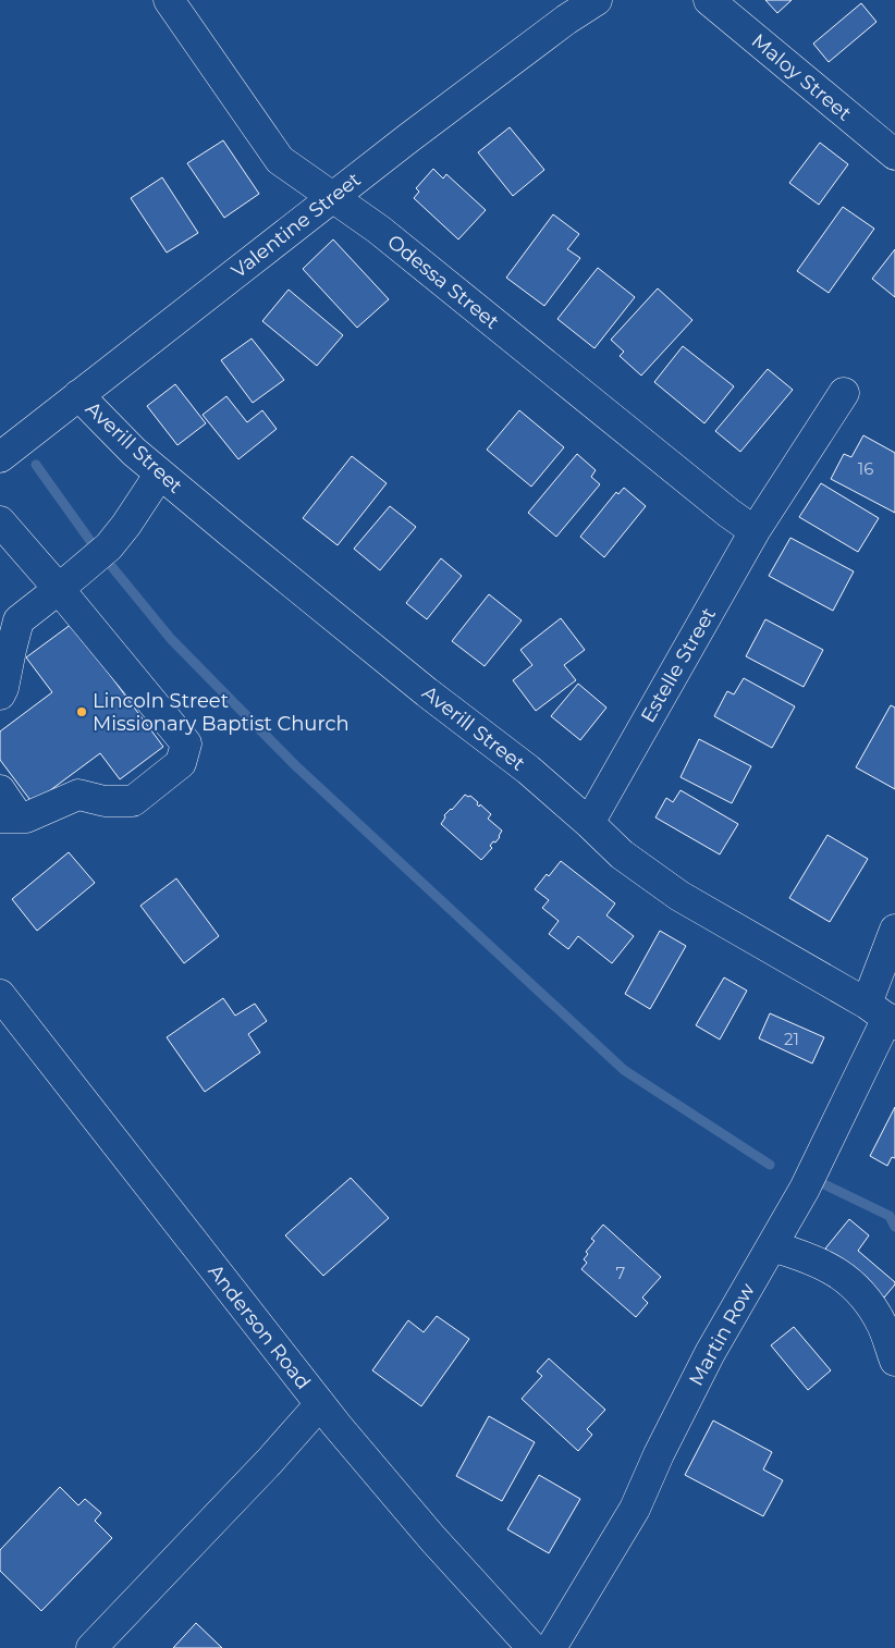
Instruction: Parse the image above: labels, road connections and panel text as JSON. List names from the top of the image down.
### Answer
{
  "streets": {
    "street": [
      "Maloy Street",
      "Valentine Street",
      "Odessa Street",
      "Averill Street",
      "Estelle Street",
      "Anderson Road",
      "Martin Row"
    ]
  },
  "crossings": [
    ["Valentine Street", "Odessa Street"],
    ["Valentine Street", "Averill Street"],
    ["Odessa Street", "Estelle Street"],
    ["Averill Street", "Estelle Street"],
    ["Averill Street", "Martin Row"]
  ],
  "places": ["Lincoln Street Missionary Baptist Church"],
  "house_numbers": ["16", "21", "7"]
}
